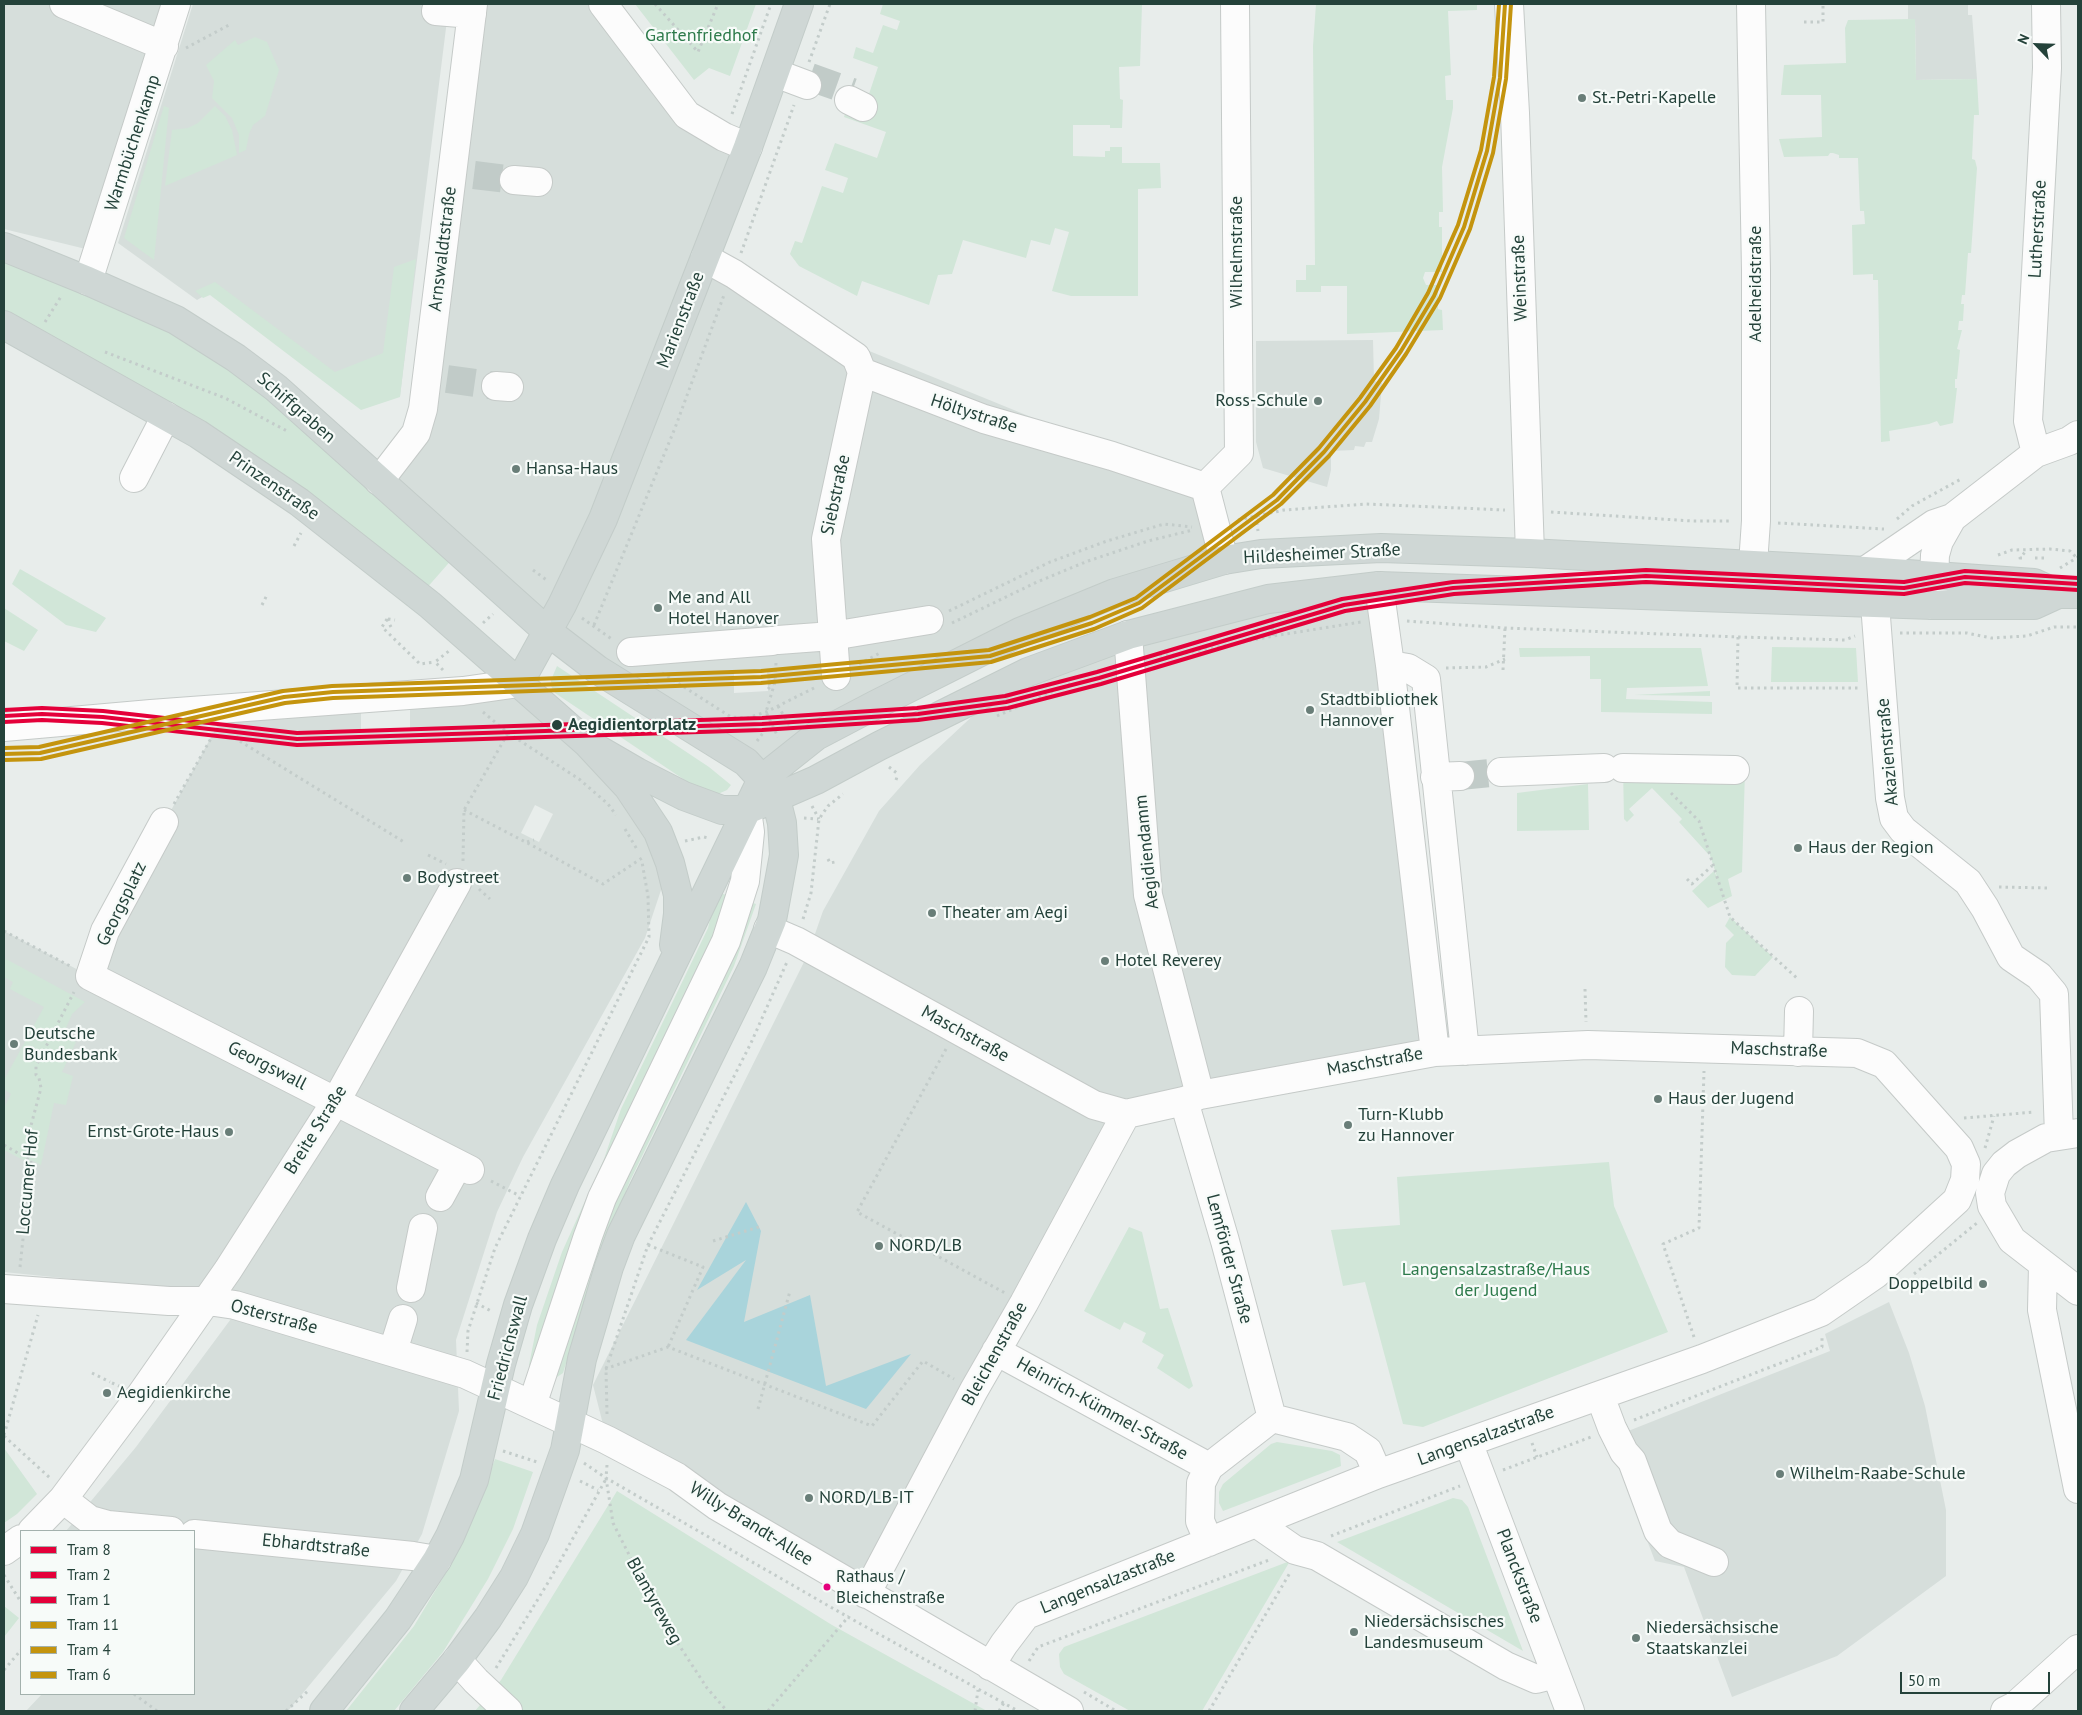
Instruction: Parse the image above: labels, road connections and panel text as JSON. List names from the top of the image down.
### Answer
{
  "streets": {
    "main road": [
      "Marienstraße",
      "Schiffgraben",
      "Prinzenstraße",
      "Hildesheimer Straße",
      "Friedrichswall"
    ],
    "street": [
      "Warmbüchenkamp",
      "Lutherstraße",
      "Arnswaldtstraße",
      "Wilhelmstraße",
      "Weinstraße",
      "Adelheidstraße",
      "Höltystraße",
      "Siebstraße",
      "Akazienstraße",
      "Aegidiendamm",
      "Georgsplatz",
      "Maschstraße",
      "Georgswall",
      "Breite Straße",
      "Lemförder Straße",
      "Osterstraße",
      "Bleichenstraße",
      "Heinrich-Kümmel-Straße",
      "Langensalzastraße",
      "Willy-Brandt-Allee",
      "Ebhardtstraße",
      "Planckstraße"
    ],
    "path": ["Loccumer Hof", "Blantyreweg"]
  },
  "crossings": [
    ["Warmbüchenkamp", "Schiffgraben"],
    ["Arnswaldtstraße", "Schiffgraben"],
    ["Wilhelmstraße", "Höltystraße"],
    ["Weinstraße", "Hildesheimer Straße"],
    ["Adelheidstraße", "Hildesheimer Straße"],
    ["Marienstraße", "Schiffgraben"],
    ["Höltystraße", "Siebstraße"],
    ["Hildesheimer Straße", "Akazienstraße"],
    ["Hildesheimer Straße", "Aegidiendamm"],
    ["Akazienstraße", "Langensalzastraße"],
    ["Aegidiendamm", "Maschstraße"],
    ["Aegidiendamm", "Lemförder Straße"],
    ["Georgsplatz", "Georgswall"],
    ["Georgsplatz", "Loccumer Hof"],
    ["Maschstraße", "Lemförder Straße"],
    ["Maschstraße", "Bleichenstraße"],
    ["Maschstraße", "Langensalzastraße"],
    ["Georgswall", "Breite Straße"],
    ["Georgswall", "Loccumer Hof"],
    ["Breite Straße", "Osterstraße"],
    ["Loccumer Hof", "Osterstraße"],
    ["Osterstraße", "Friedrichswall"],
    ["Osterstraße", "Willy-Brandt-Allee"],
    ["Friedrichswall", "Ebhardtstraße"],
    ["Bleichenstraße", "Heinrich-Kümmel-Straße"],
    ["Bleichenstraße", "Willy-Brandt-Allee"],
    ["Langensalzastraße", "Willy-Brandt-Allee"],
    ["Langensalzastraße", "Planckstraße"]
  ],
  "parks": ["Gartenfriedhof", "Langensalzastraße/Haus der Jugend"],
  "places": [
    "St.-Petri-Kapelle",
    "Ross-Schule",
    "Hansa-Haus",
    "Me and All Hotel Hanover",
    "Stadtbibliothek Hannover",
    "Aegidientorplatz",
    "Haus der Region",
    "Bodystreet",
    "Theater am Aegi",
    "Hotel Reverey",
    "Deutsche Bundesbank",
    "Haus der Jugend",
    "Turn-Klubb zu Hannover",
    "Ernst-Grote-Haus",
    "NORD/LB",
    "Doppelbild",
    "Aegidienkirche",
    "Wilhelm-Raabe-Schule",
    "NORD/LB-IT",
    "Rathaus / Bleichenstraße",
    "Niedersächsisches Landesmuseum",
    "Niedersächsische Staatskanzlei"
  ],
  "lines": [
    "tram line 11",
    "tram line 4",
    "tram line 6",
    "tram line 1",
    "tram line 8",
    "tram line 2"
  ],
  "legend": [
    "Tram 8",
    "Tram 2",
    "Tram 1",
    "Tram 11",
    "Tram 4",
    "Tram 6"
  ],
  "scale_bar": "50 m",
  "north": "top left"
}
